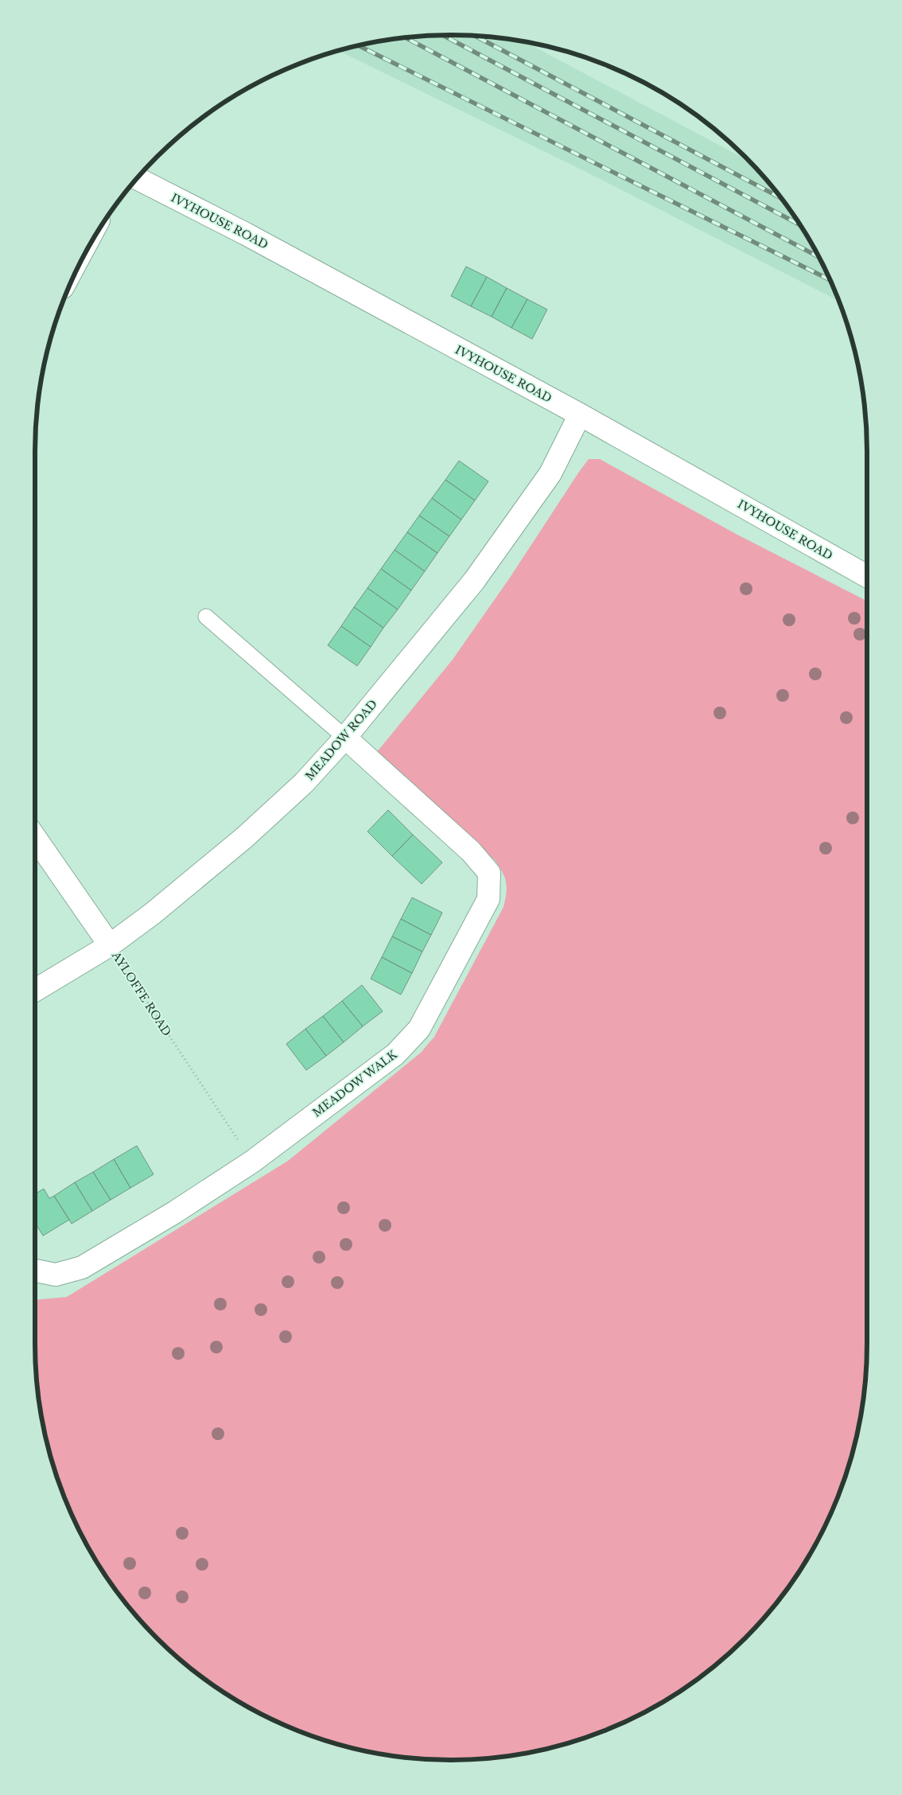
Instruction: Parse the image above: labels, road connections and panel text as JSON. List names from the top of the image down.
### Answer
{
  "streets": {
    "street": [
      "IVYHOUSE ROAD",
      "MEADOW ROAD",
      "AYLOFFE ROAD",
      "MEADOW WALK"
    ]
  },
  "crossings": [
    ["IVYHOUSE ROAD", "MEADOW ROAD"],
    ["MEADOW ROAD", "AYLOFFE ROAD"],
    ["MEADOW ROAD", "MEADOW WALK"],
    ["AYLOFFE ROAD", "MEADOW WALK"]
  ]
}
